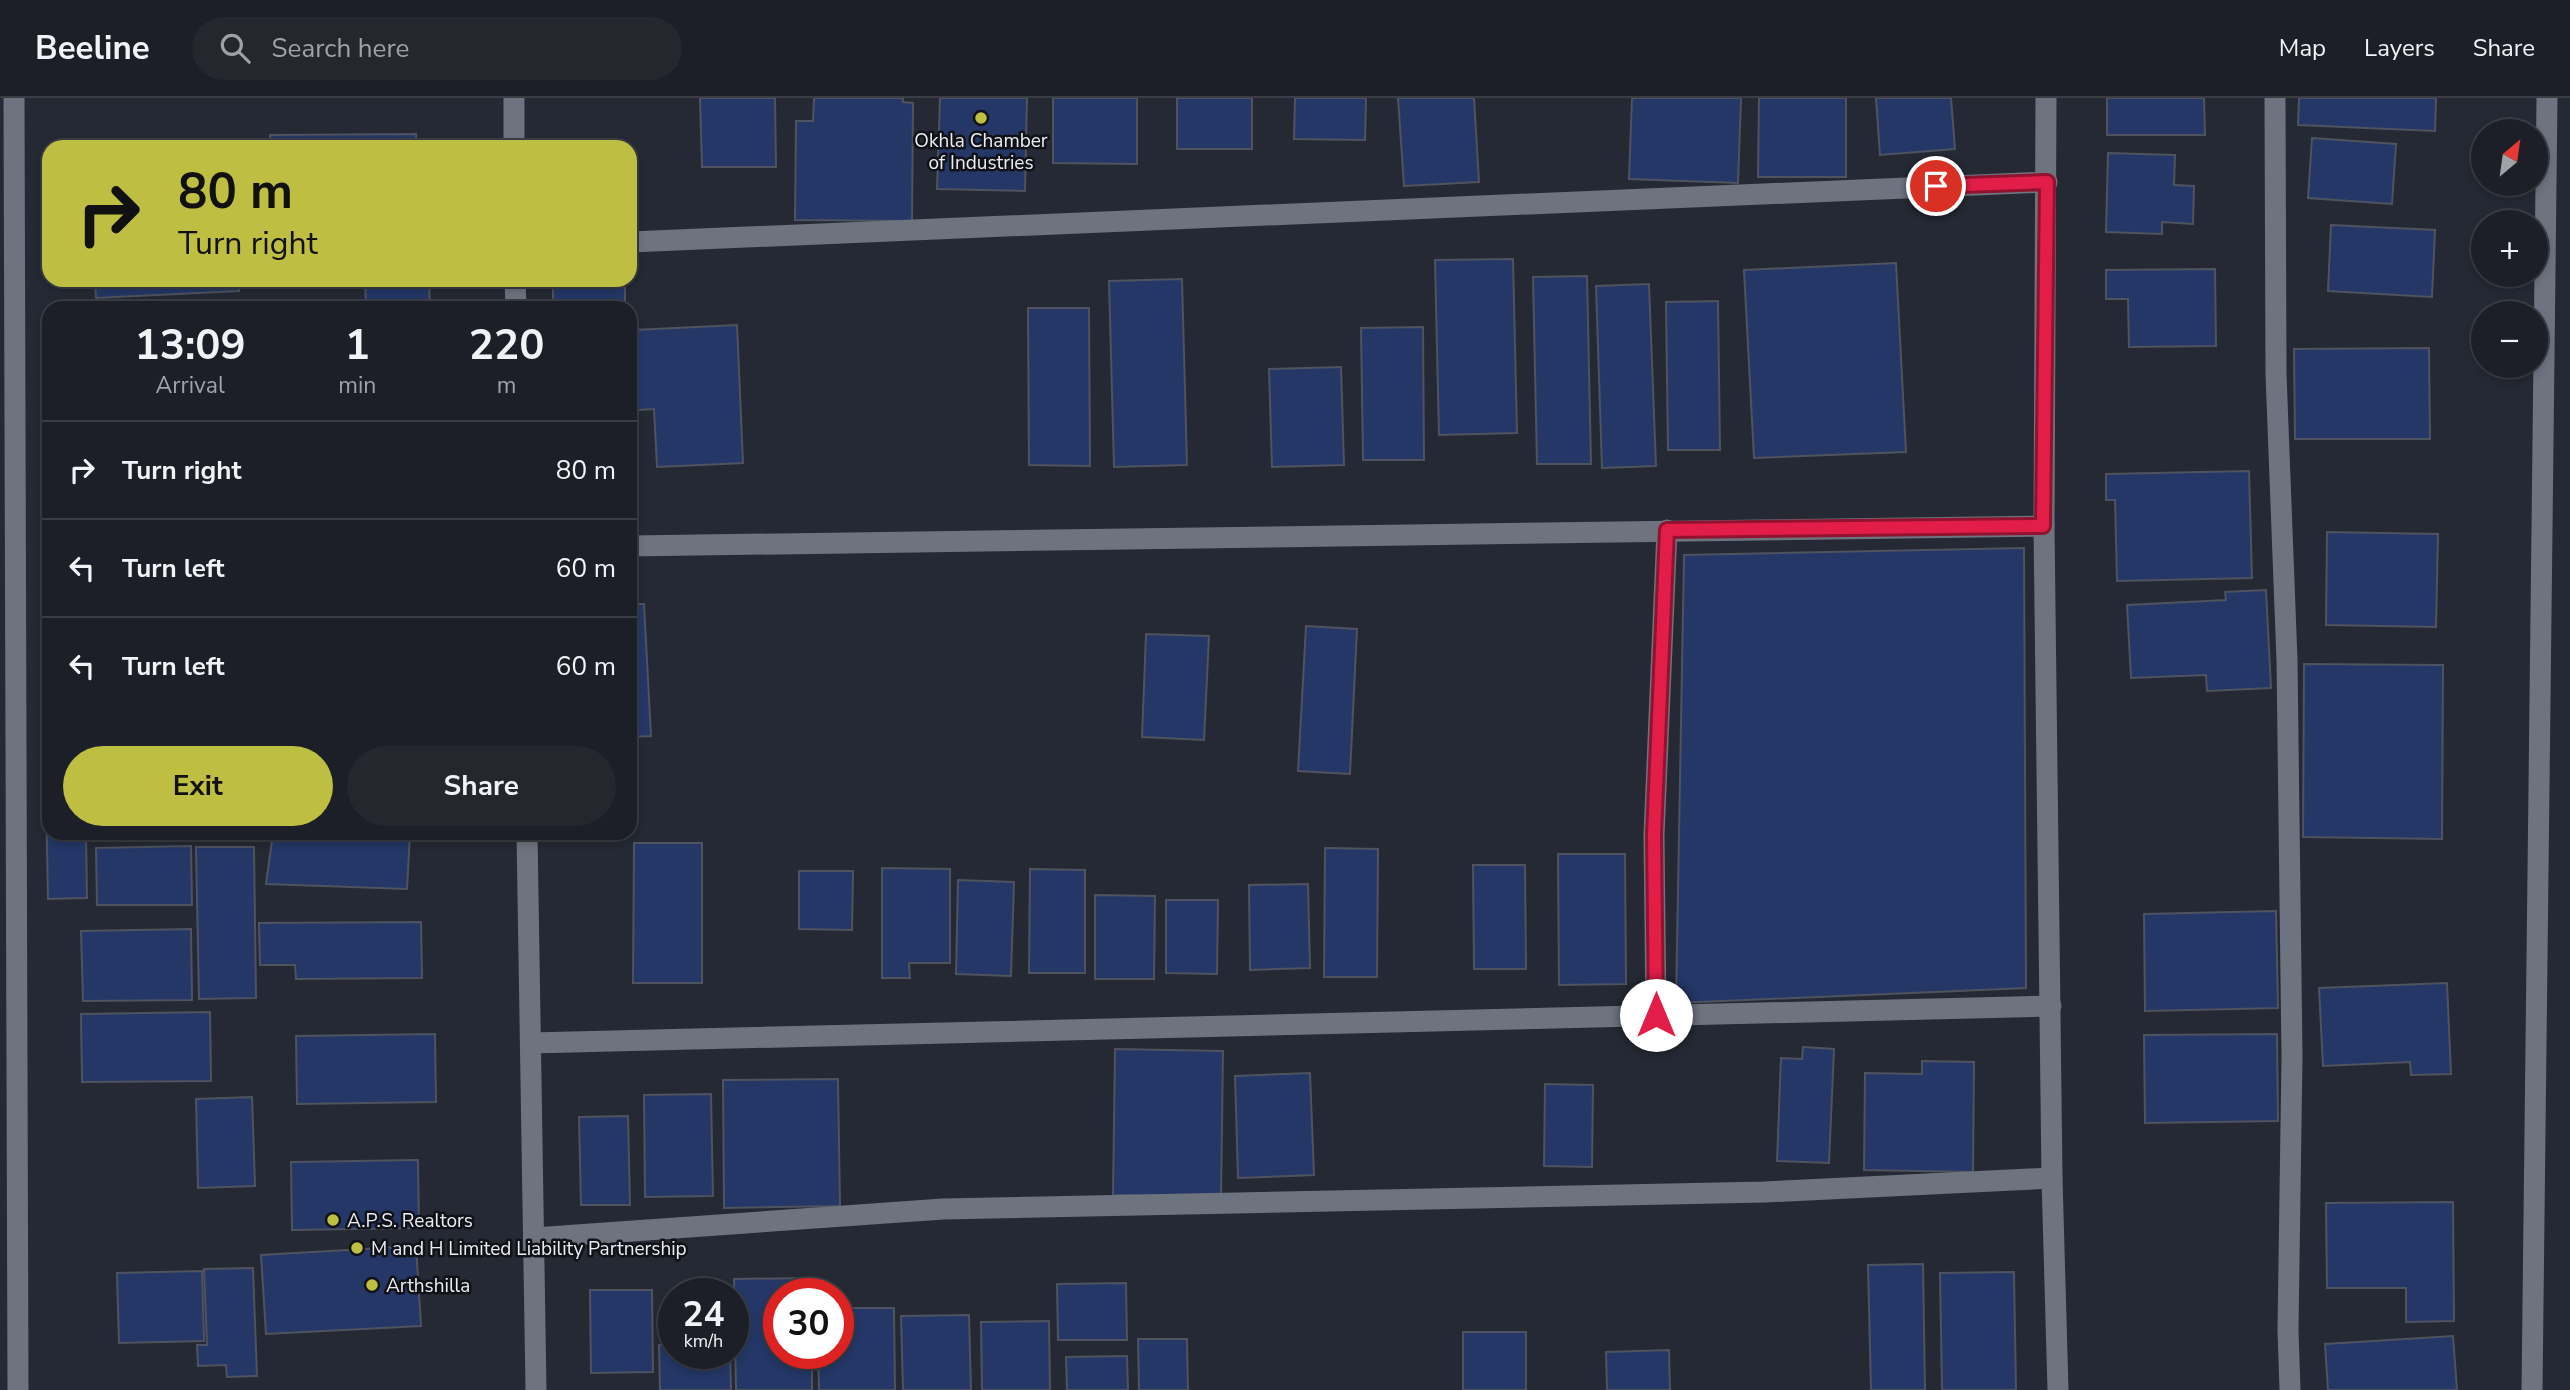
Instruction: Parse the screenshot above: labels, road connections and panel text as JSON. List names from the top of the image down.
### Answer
{
  "places": [
    "Okhla Chamber of Industries",
    "A.P.S. Realtors",
    "M and H Limited Liability Partnership",
    "Arthshilla"
  ],
  "north": "top right",
  "page": {
    "header": "Beeline",
    "search": "Search here",
    "nav": ["Map", "Layers", "Share"],
    "map_buttons": ["+", "−"],
    "turn": ["80 m", "Turn right"],
    "eta": [
      "13:09",
      "Arrival",
      "1",
      "min",
      "220",
      "m"
    ],
    "list": [
      {
        "name": "Turn right",
        "value": "80 m"
      },
      {
        "name": "Turn left",
        "value": "60 m"
      },
      {
        "name": "Turn left",
        "value": "60 m"
      }
    ],
    "buttons": ["Exit", "Share"],
    "speed": "24 km/h",
    "limit": "30"
  }
}
